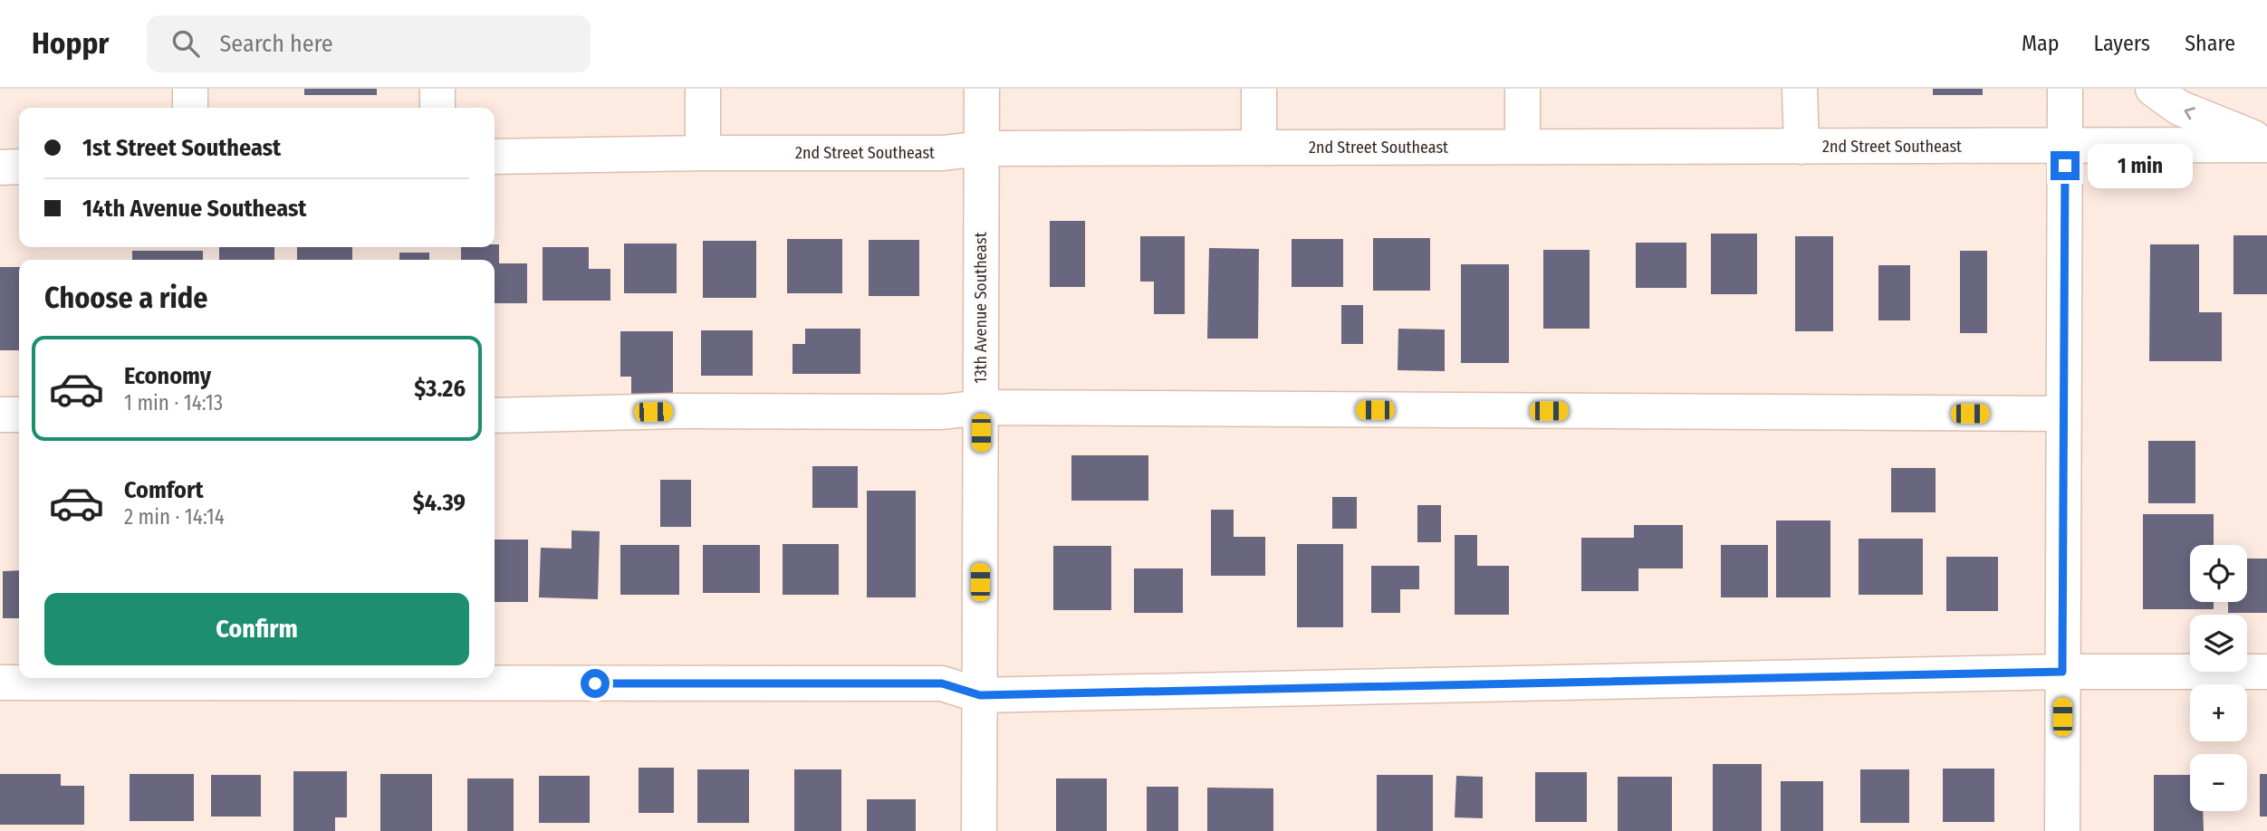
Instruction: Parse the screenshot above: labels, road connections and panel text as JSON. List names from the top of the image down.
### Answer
{
  "streets": {
    "street": ["2nd Street Southeast", "13th Avenue Southeast"]
  },
  "crossings": [
    ["2nd Street Southeast", "13th Avenue Southeast"]
  ],
  "page": {
    "header": "Hoppr",
    "search": "Search here",
    "nav": ["Map", "Layers", "Share"],
    "banner": ["1st Street Southeast", "14th Avenue Southeast"],
    "bubble": "1 min",
    "heading": "Choose a ride",
    "list": [
      {
        "name": "Economy",
        "note": "1 min · 14:13",
        "value": "$3.26"
      },
      {
        "name": "Comfort",
        "note": "2 min · 14:14",
        "value": "$4.39"
      }
    ],
    "map_buttons": ["+", "−"],
    "buttons": "Confirm"
  }
}
